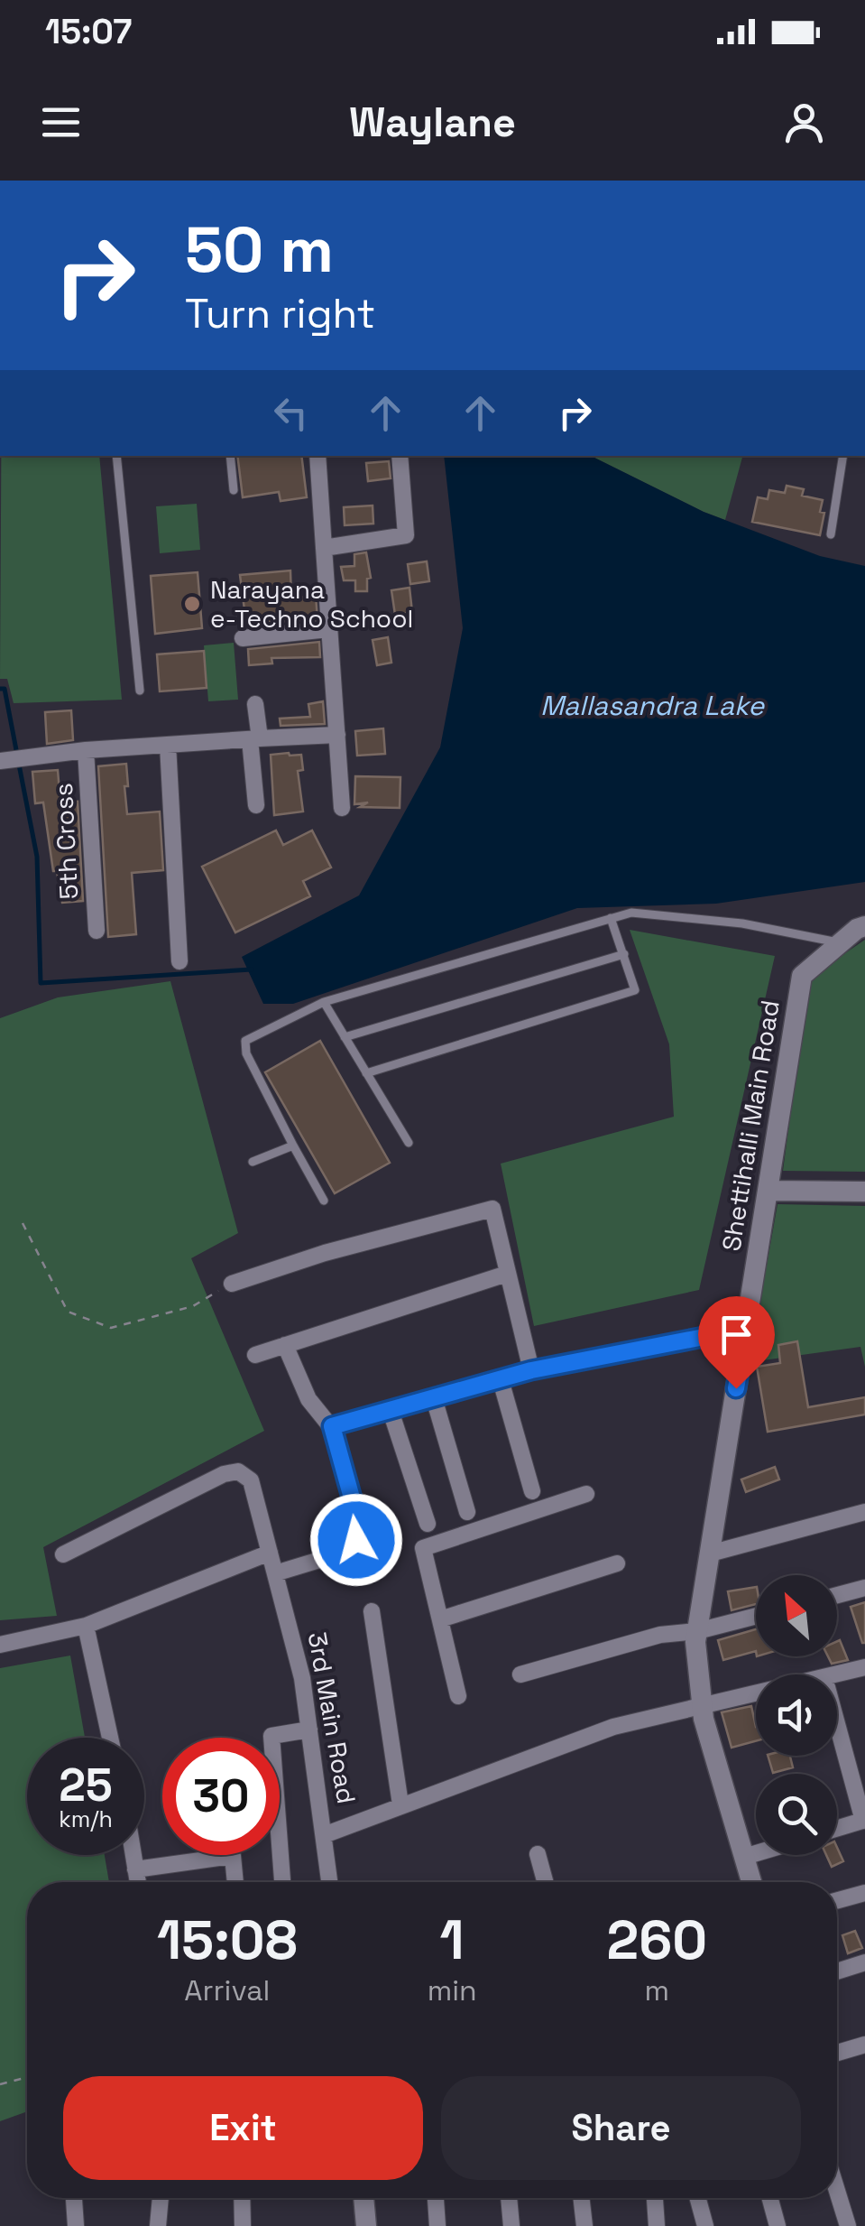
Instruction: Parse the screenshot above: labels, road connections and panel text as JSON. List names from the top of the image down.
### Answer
{
  "streets": {
    "street": ["5th Cross", "Shettihalli Main Road", "3rd Main Road"]
  },
  "water": ["Mallasandra Lake"],
  "places": ["Narayana e-Techno School"],
  "north": "top left",
  "page": {
    "status": "15:07",
    "header": "Waylane",
    "turn": ["50 m", "Turn right"],
    "speed": "25 km/h",
    "limit": "30",
    "eta": [
      "15:08",
      "Arrival",
      "1",
      "min",
      "260",
      "m"
    ],
    "buttons": ["Exit", "Share"]
  }
}
